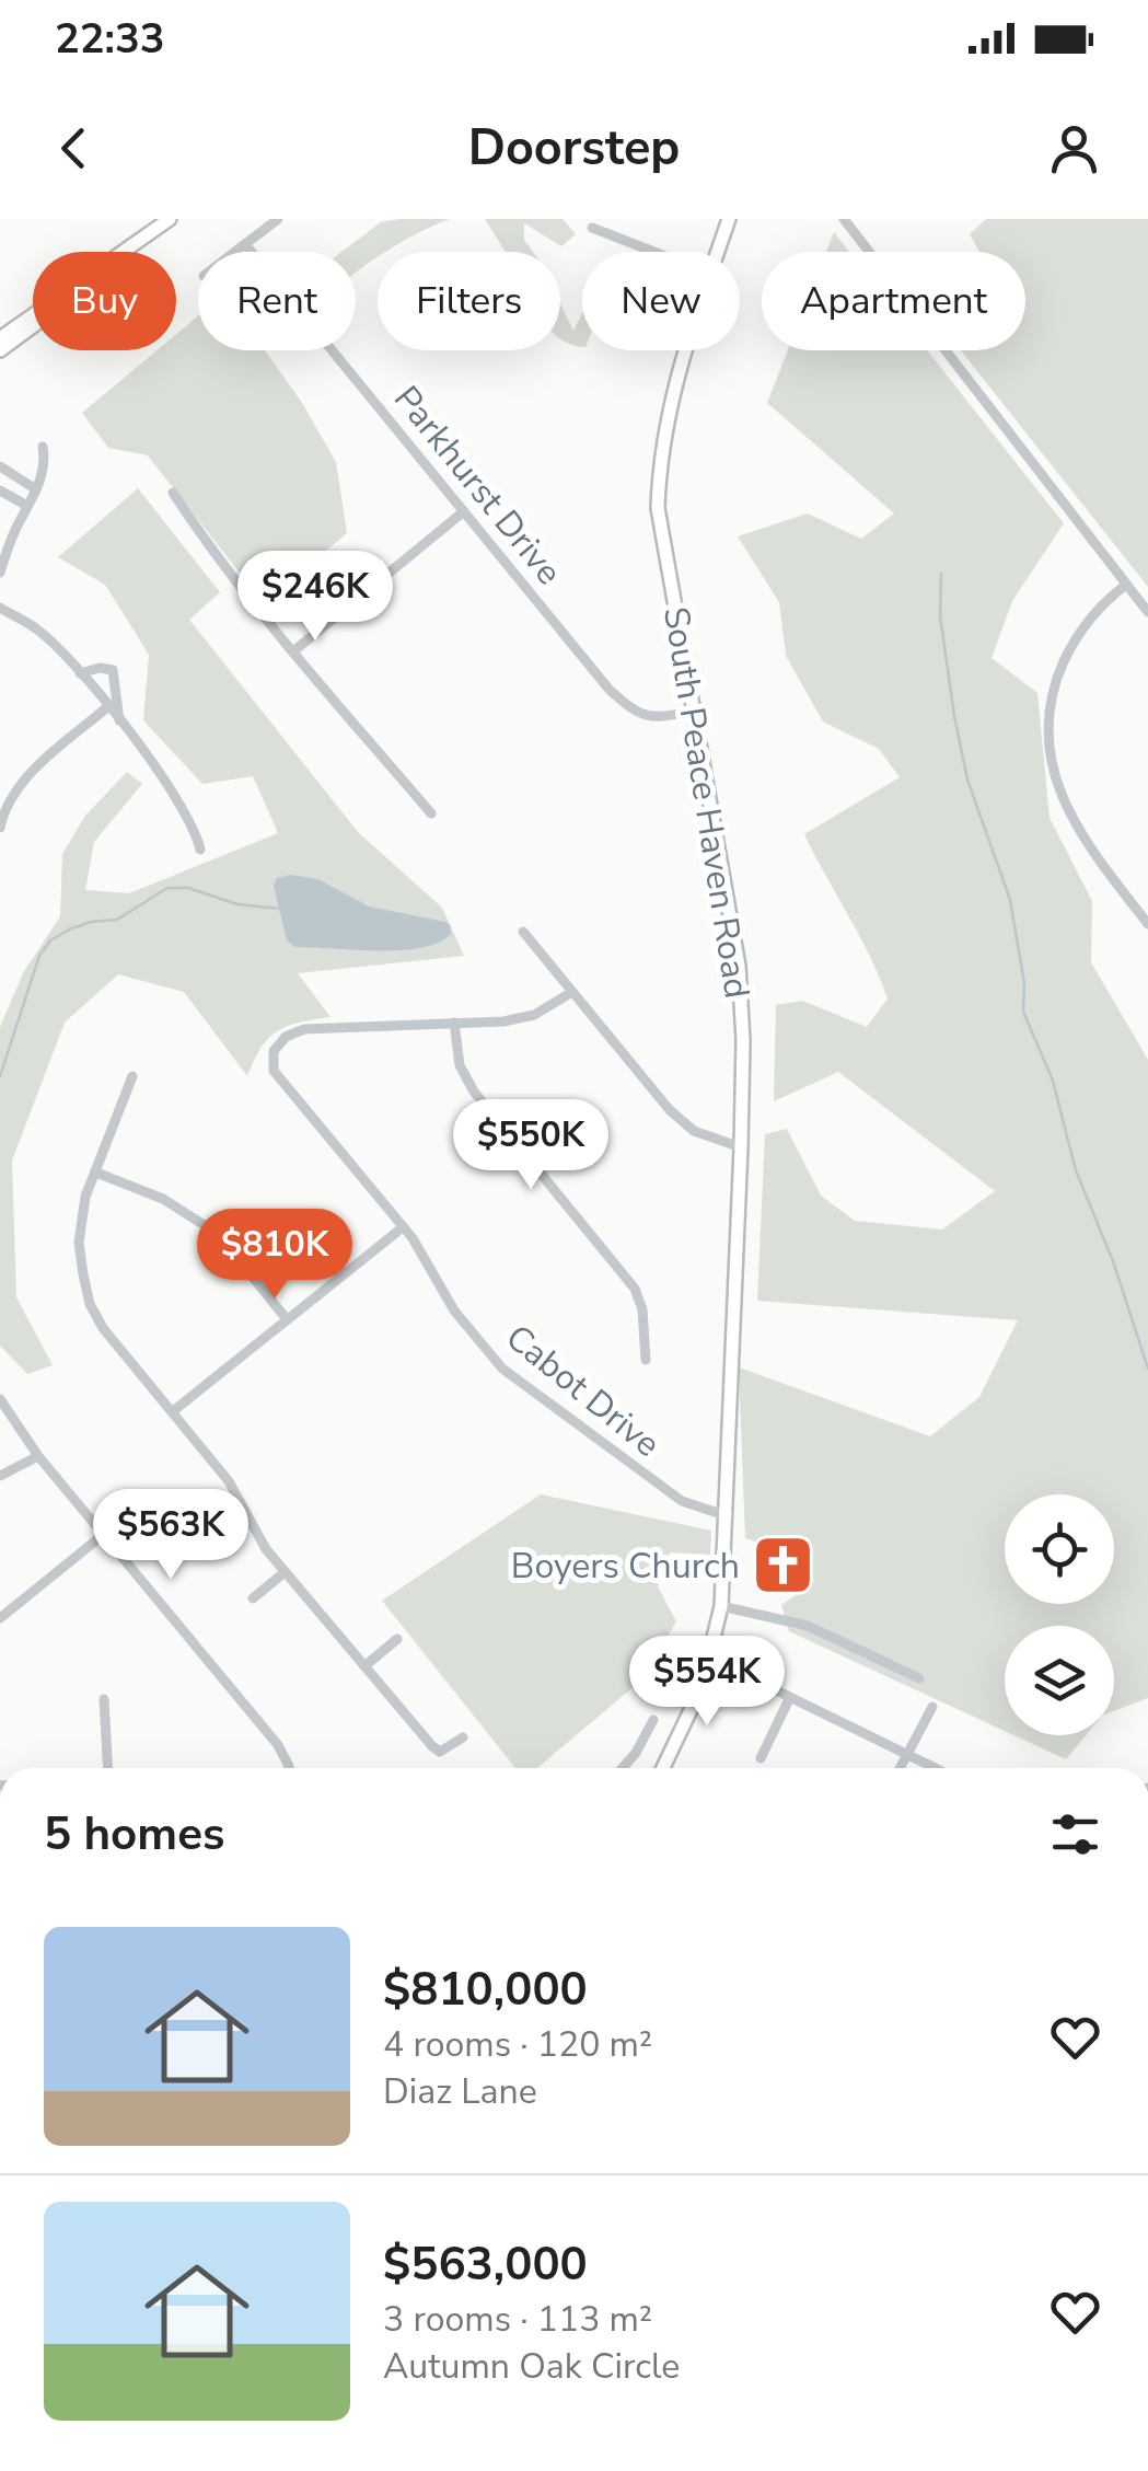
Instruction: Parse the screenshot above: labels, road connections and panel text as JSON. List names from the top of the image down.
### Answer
{
  "streets": {
    "main road": ["South Peace Haven Road"],
    "street": ["Parkhurst Drive", "Cabot Drive"]
  },
  "crossings": [
    ["Parkhurst Drive", "South Peace Haven Road"],
    ["South Peace Haven Road", "Cabot Drive"]
  ],
  "places": {
    "church": ["Boyers Church"]
  },
  "page": {
    "status": "22:33",
    "header": "Doorstep",
    "chip": [
      "Buy",
      "Rent",
      "Filters",
      "New",
      "Apartment"
    ],
    "price": [
      "$246K",
      "$550K",
      "$810K",
      "$563K",
      "$554K"
    ],
    "heading": "5 homes",
    "list": [
      {
        "name": "$810,000",
        "note": "4 rooms · 120 m² · Diaz Lane"
      },
      {
        "name": "$563,000",
        "note": "3 rooms · 113 m² · Autumn Oak Circle"
      }
    ]
  }
}
